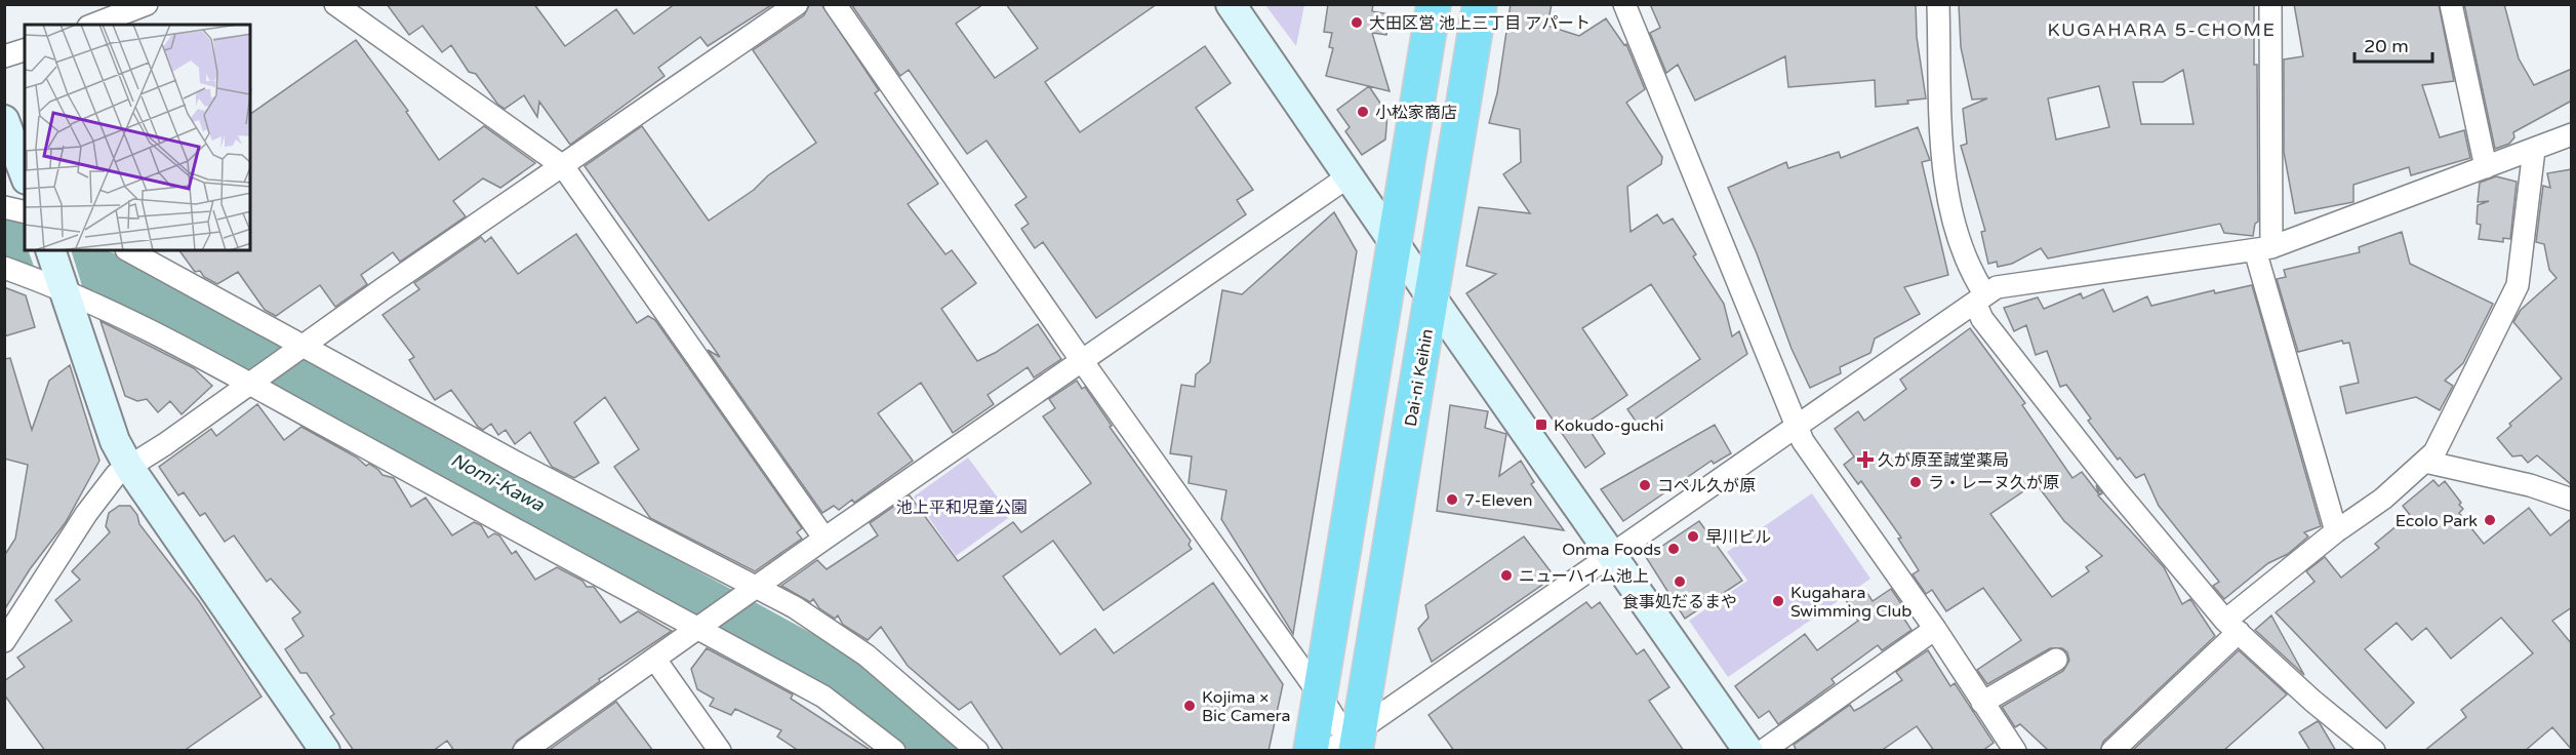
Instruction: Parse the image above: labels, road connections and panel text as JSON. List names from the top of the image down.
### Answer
{
  "streets": {
    "highway": ["Dai-ni Keihin"]
  },
  "districts": ["KUGAHARA 5-CHOME"],
  "water": ["Nomi-Kawa"],
  "parks": ["池上平和児童公園"],
  "places": {
    "other": [
      "大田区営 池上三丁目 アパート",
      "小松家商店",
      "ラ・レーヌ久が原",
      "コペル久が原",
      "7-Eleven",
      "Ecolo Park",
      "早川ビル",
      "Onma Foods",
      "ニューハイム池上",
      "食事処だるまや",
      "Kugahara Swimming Club",
      "Kojima × Bic Camera"
    ],
    "transit": ["Kokudo-guchi"],
    "health": ["久が原至誠堂薬局"]
  },
  "scale_bar": "20 m"
}
